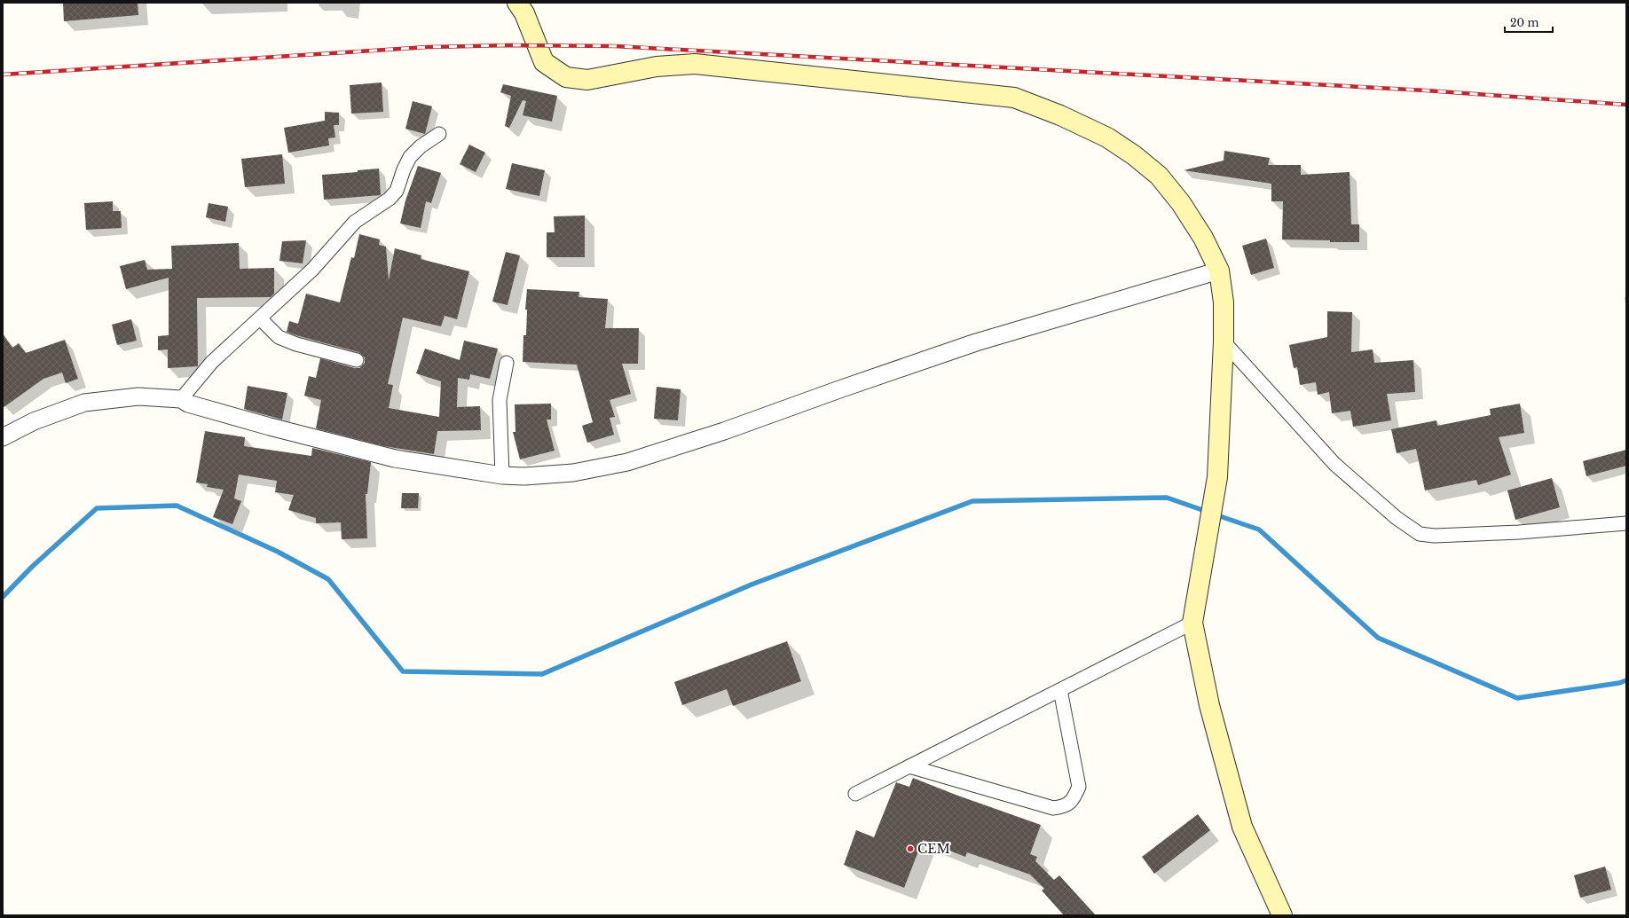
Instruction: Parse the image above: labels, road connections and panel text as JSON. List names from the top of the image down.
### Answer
{
  "places": ["CEM"],
  "scale_bar": "20 m"
}
